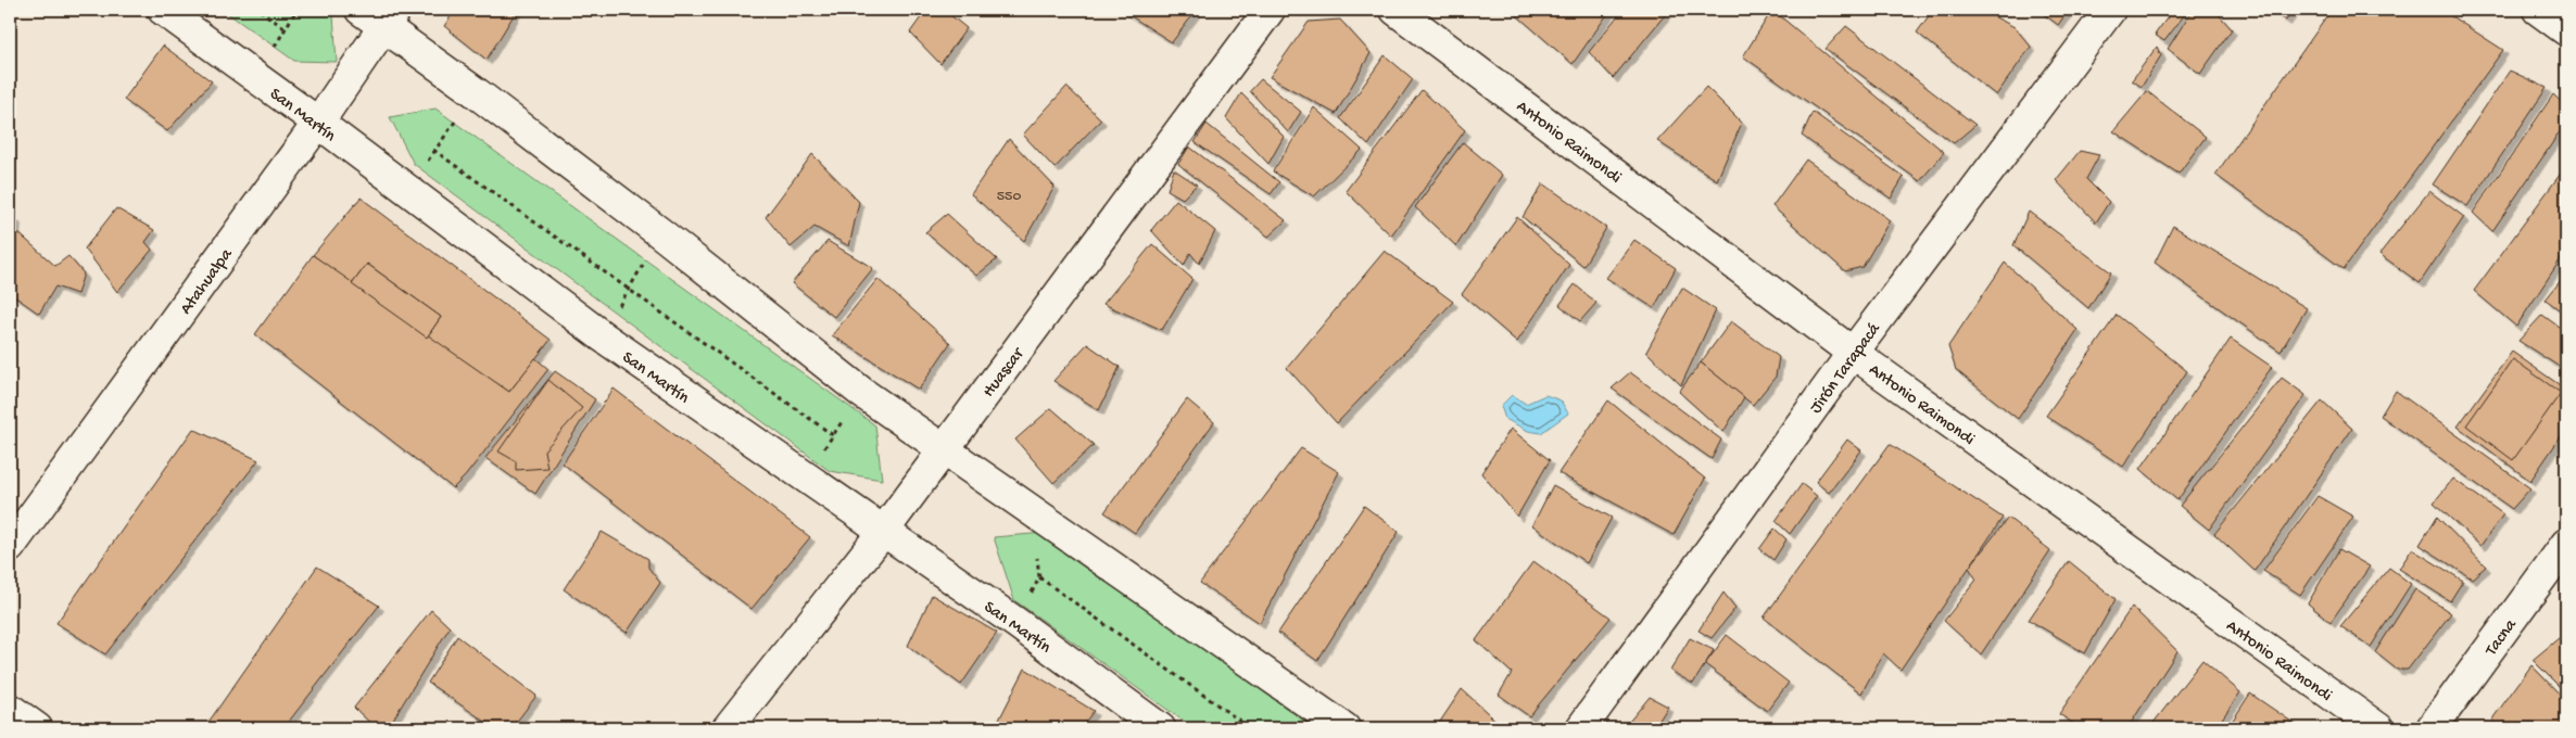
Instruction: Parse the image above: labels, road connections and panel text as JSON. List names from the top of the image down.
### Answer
{
  "streets": {
    "street": [
      "San Martín",
      "Antonio Raimondi",
      "Atahualpa",
      "Jirón Tarapacá",
      "Huascar",
      "Tacna"
    ]
  },
  "crossings": [
    ["San Martín", "Atahualpa"],
    ["San Martín", "Huascar"],
    ["Antonio Raimondi", "Jirón Tarapacá"]
  ],
  "house_numbers": ["550"]
}
